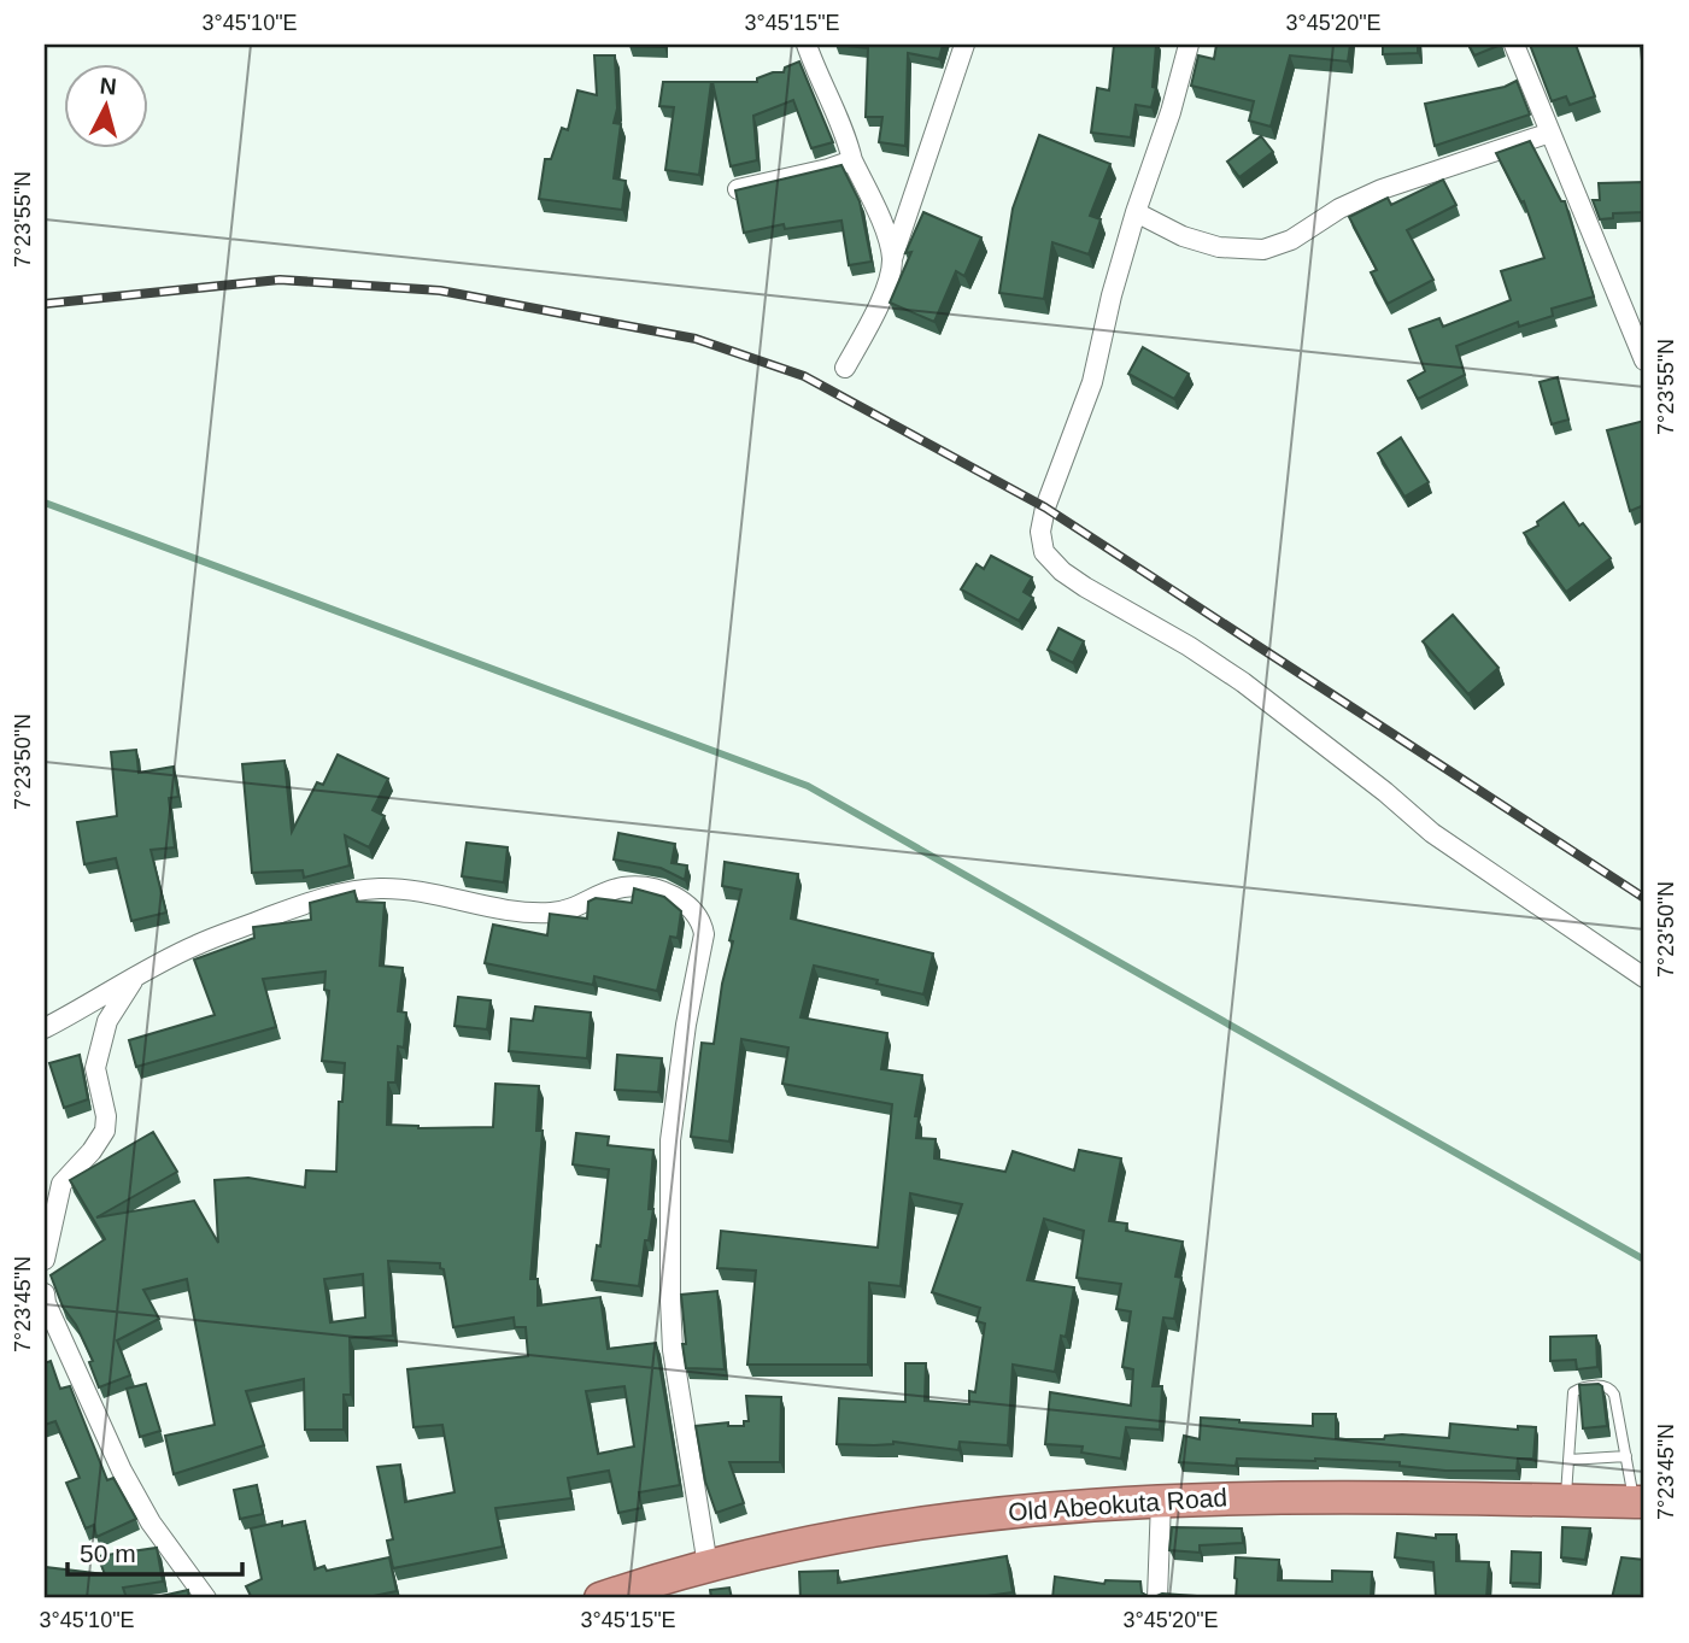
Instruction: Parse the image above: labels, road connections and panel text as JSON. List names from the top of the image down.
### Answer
{
  "streets": {
    "highway": ["Old Abeokuta Road"]
  },
  "scale_bar": "50 m",
  "north": "top",
  "coordinates": [
    "3°45'10\"E",
    "3°45'15\"E",
    "3°45'20\"E",
    "7°23'55\"N",
    "7°23'50\"N",
    "7°23'45\"N"
  ]
}
